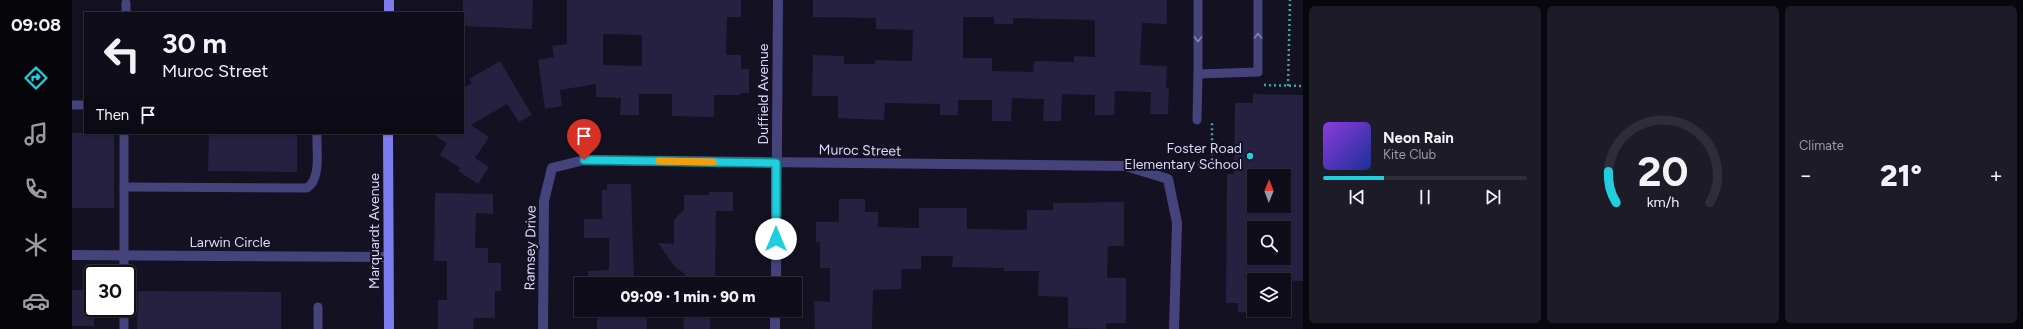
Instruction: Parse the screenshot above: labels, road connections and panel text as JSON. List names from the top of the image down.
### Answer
{
  "streets": {
    "street": [
      "Duffield Avenue",
      "Muroc Street",
      "Marquardt Avenue",
      "Larwin Circle",
      "Ramsey Drive"
    ]
  },
  "crossings": [
    ["Duffield Avenue", "Muroc Street"],
    ["Muroc Street", "Ramsey Drive"],
    ["Marquardt Avenue", "Larwin Circle"]
  ],
  "places": ["Foster Road Elementary School"],
  "north": "top",
  "page": {
    "tabs": "09:08",
    "tile": "Climate",
    "turn": ["30 m", "Muroc Street"],
    "then": "Then",
    "song": ["Neon Rain", "Kite Club"],
    "heat": ["−", "21°", "+"],
    "limit": "30",
    "trip": "09:09 · 1 min · 90 m",
    "gauge": ["20", "km/h"]
  }
}
